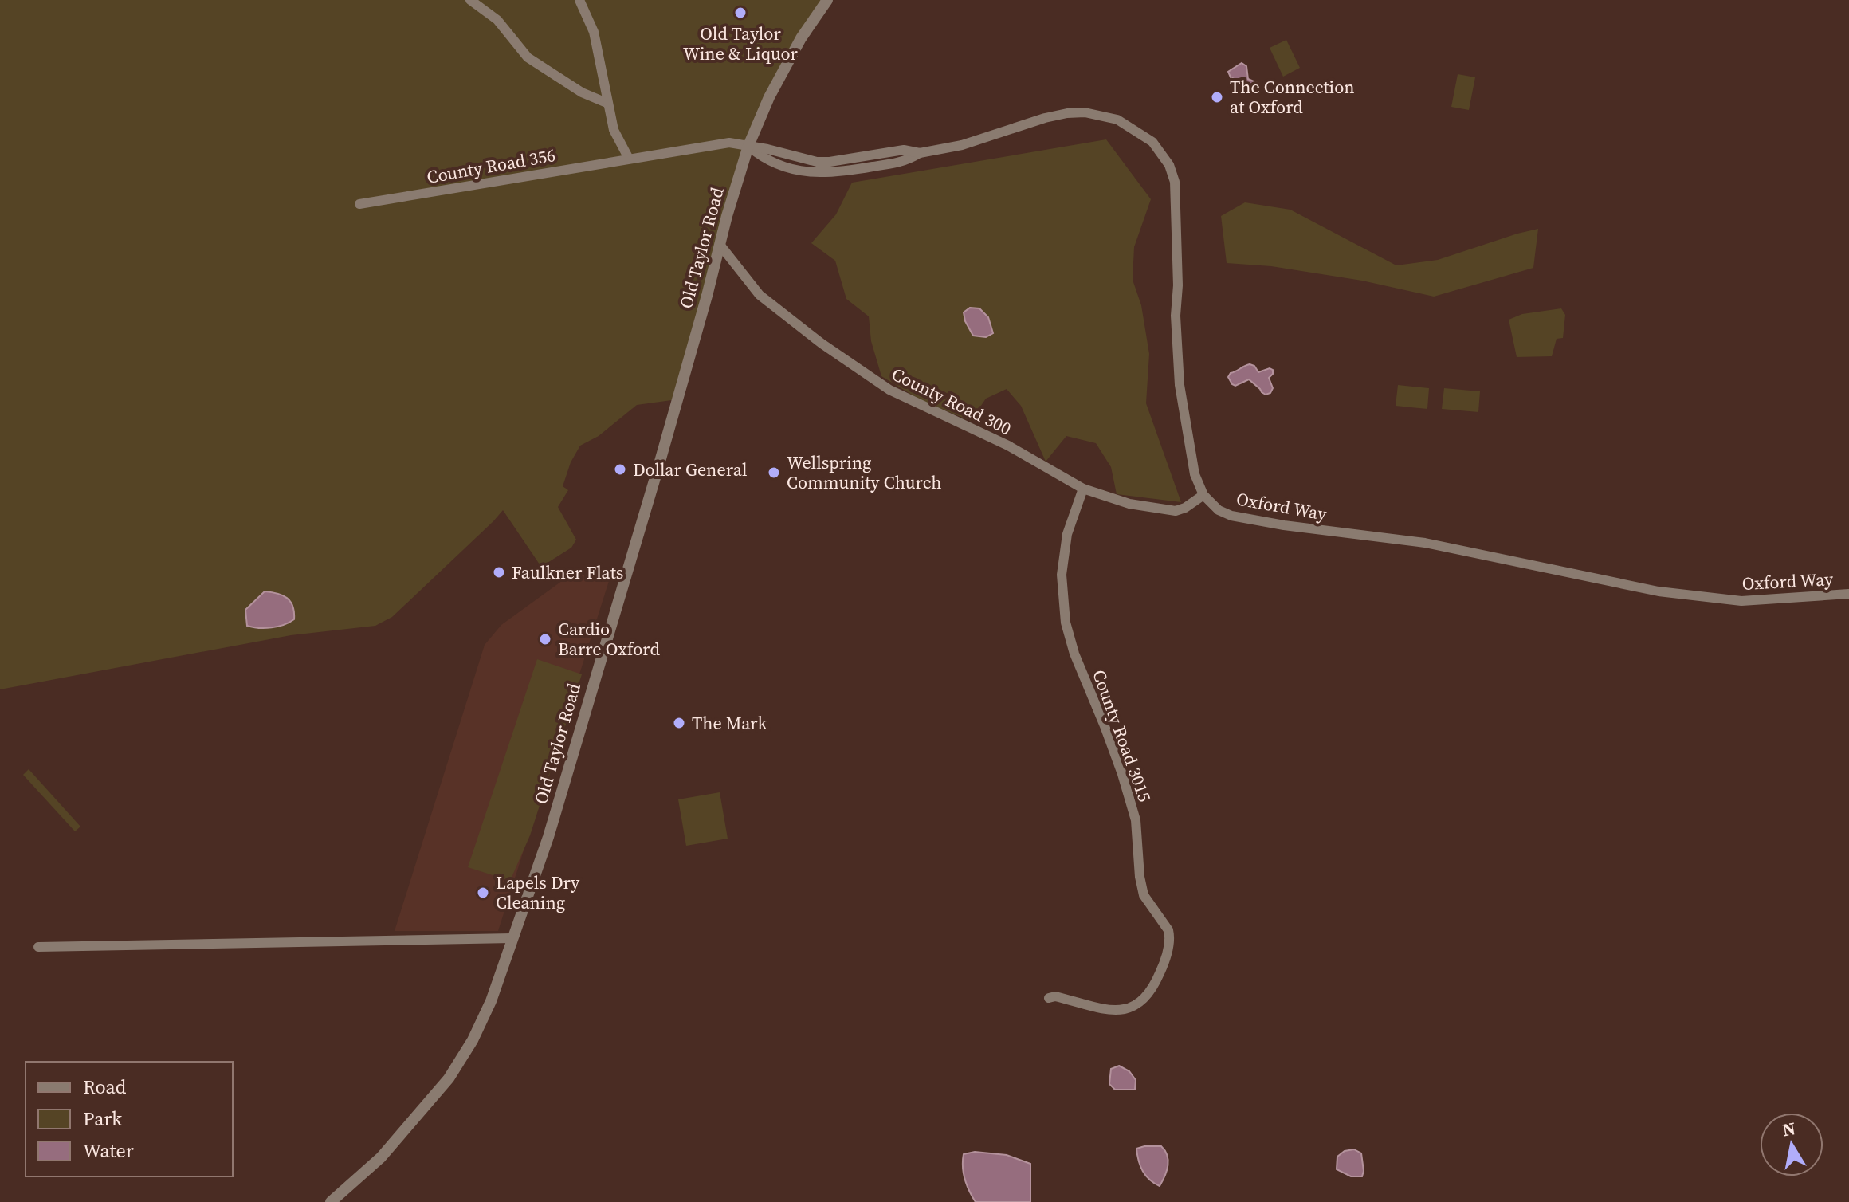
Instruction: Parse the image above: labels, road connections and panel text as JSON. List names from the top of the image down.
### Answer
{
  "streets": {
    "street": [
      "County Road 356",
      "Old Taylor Road",
      "County Road 300",
      "Oxford Way",
      "County Road 3015"
    ]
  },
  "crossings": [
    ["County Road 356", "Old Taylor Road"],
    ["Old Taylor Road", "County Road 300"],
    ["County Road 300", "Oxford Way"],
    ["County Road 300", "County Road 3015"]
  ],
  "places": [
    "Old Taylor Wine & Liquor",
    "The Connection at Oxford",
    "Dollar General",
    "Wellspring Community Church",
    "Faulkner Flats",
    "Cardio Barre Oxford",
    "The Mark",
    "Lapels Dry Cleaning"
  ],
  "legend": ["Road", "Park", "Water"],
  "north": "top"
}
